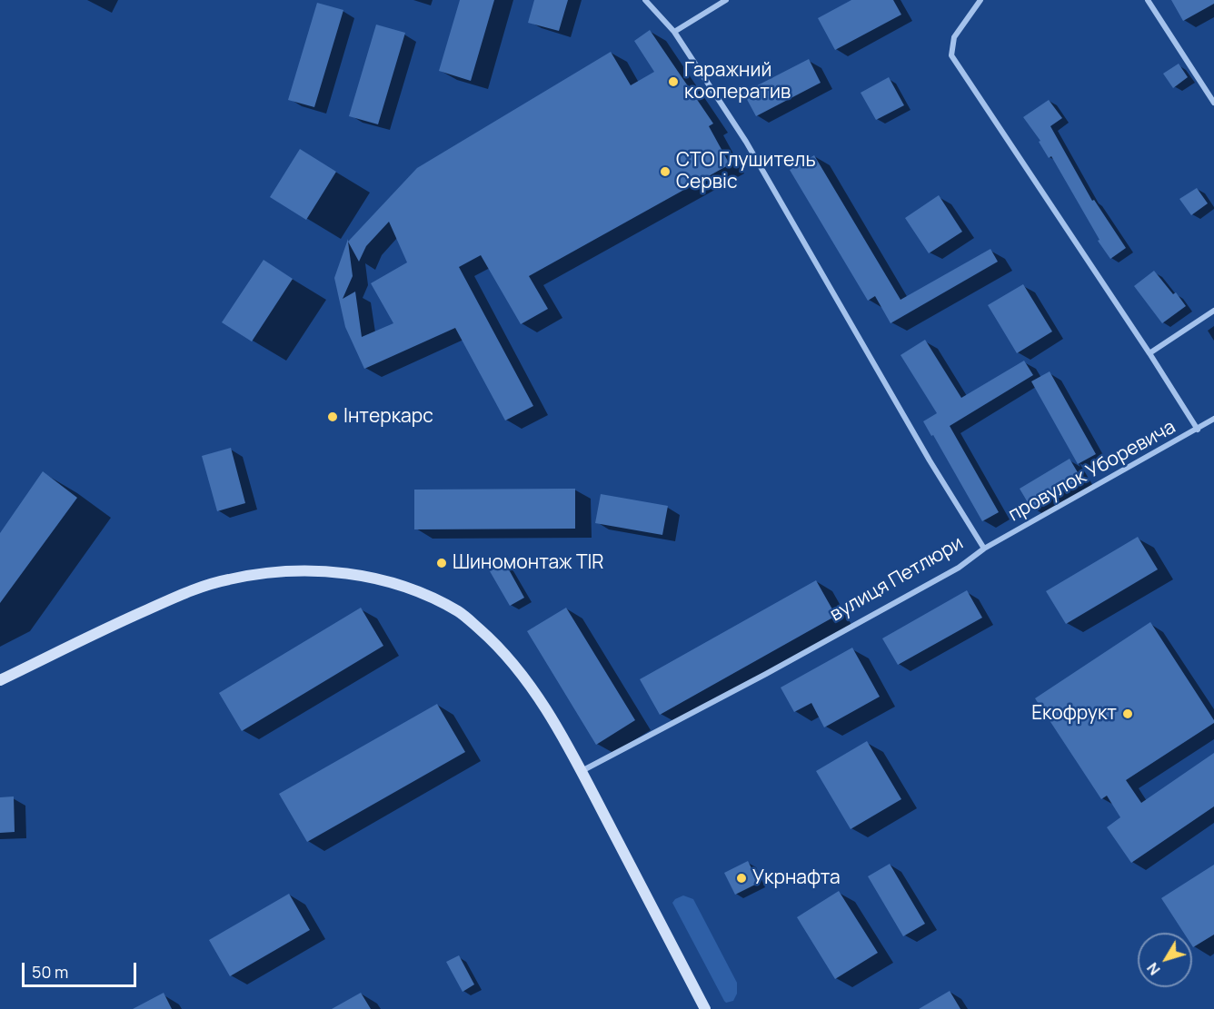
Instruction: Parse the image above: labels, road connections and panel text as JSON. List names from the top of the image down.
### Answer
{
  "streets": {
    "street": ["провулок Уборевича", "вулиця Петлюри"]
  },
  "crossings": [
    ["провулок Уборевича", "вулиця Петлюри"]
  ],
  "places": [
    "Гаражний кооператив",
    "СТО Глушитель Сервіс",
    "Інтеркарс",
    "Шиномонтаж TIR",
    "Екофрукт",
    "Укрнафта"
  ],
  "scale_bar": "50 m",
  "north": "bottom left"
}
